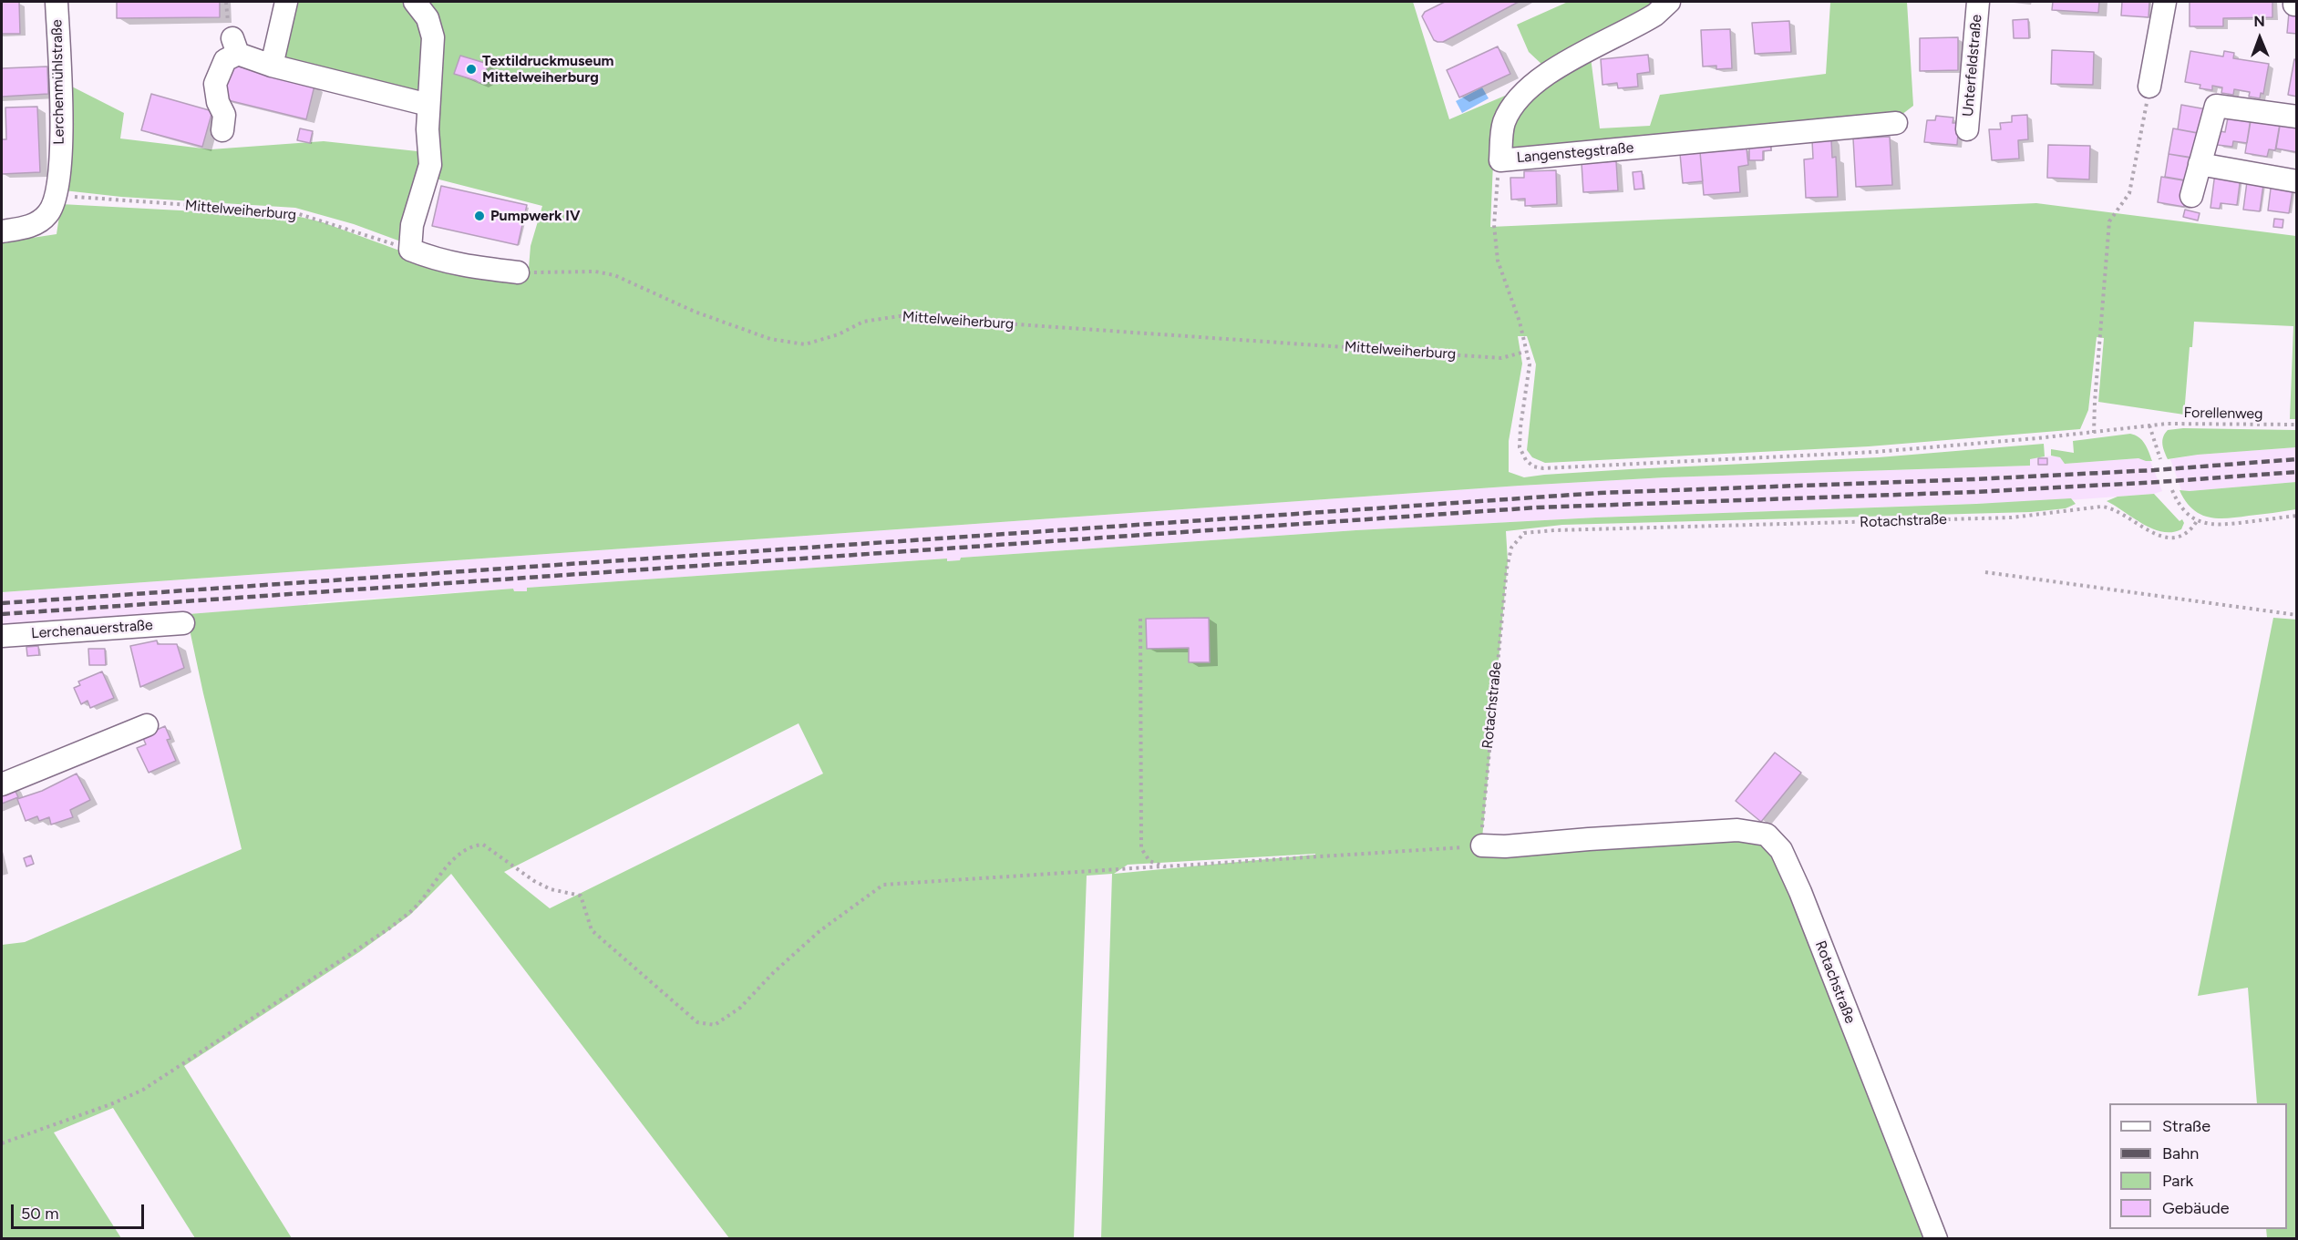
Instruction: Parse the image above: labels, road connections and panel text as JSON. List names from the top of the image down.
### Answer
{
  "streets": {
    "street": [
      "Unterfeldstraße",
      "Lerchenmühlstraße",
      "Langenstegstraße",
      "Rotachstraße",
      "Lerchenauerstraße"
    ],
    "path": ["Mittelweiherburg", "Forellenweg"]
  },
  "crossings": [
    ["Lerchenmühlstraße", "Mittelweiherburg"],
    ["Langenstegstraße", "Forellenweg"],
    ["Mittelweiherburg", "Forellenweg"]
  ],
  "places": ["Textildruckmuseum Mittelweiherburg", "Pumpwerk IV"],
  "legend": [
    "Straße",
    "Bahn",
    "Park",
    "Gebäude"
  ],
  "scale_bar": "50 m",
  "north": "top"
}
